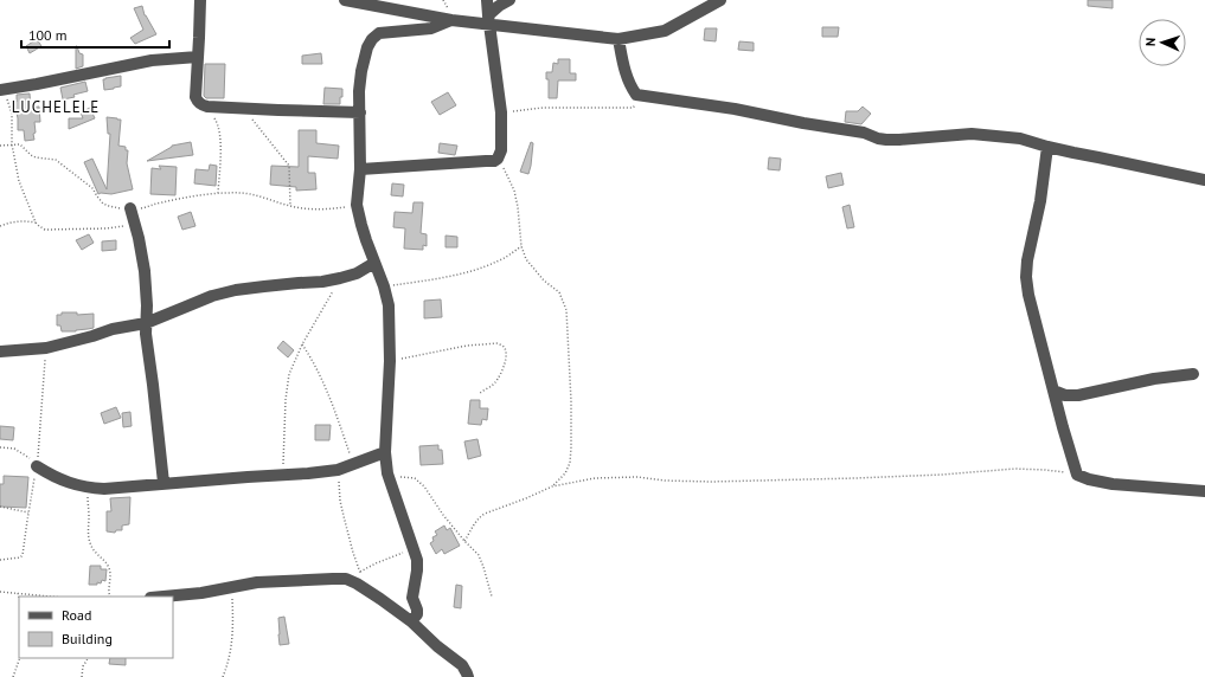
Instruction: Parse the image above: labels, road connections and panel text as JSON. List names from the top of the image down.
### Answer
{
  "districts": ["LUCHELELE"],
  "legend": ["Road", "Building"],
  "scale_bar": "100 m",
  "north": "left"
}
